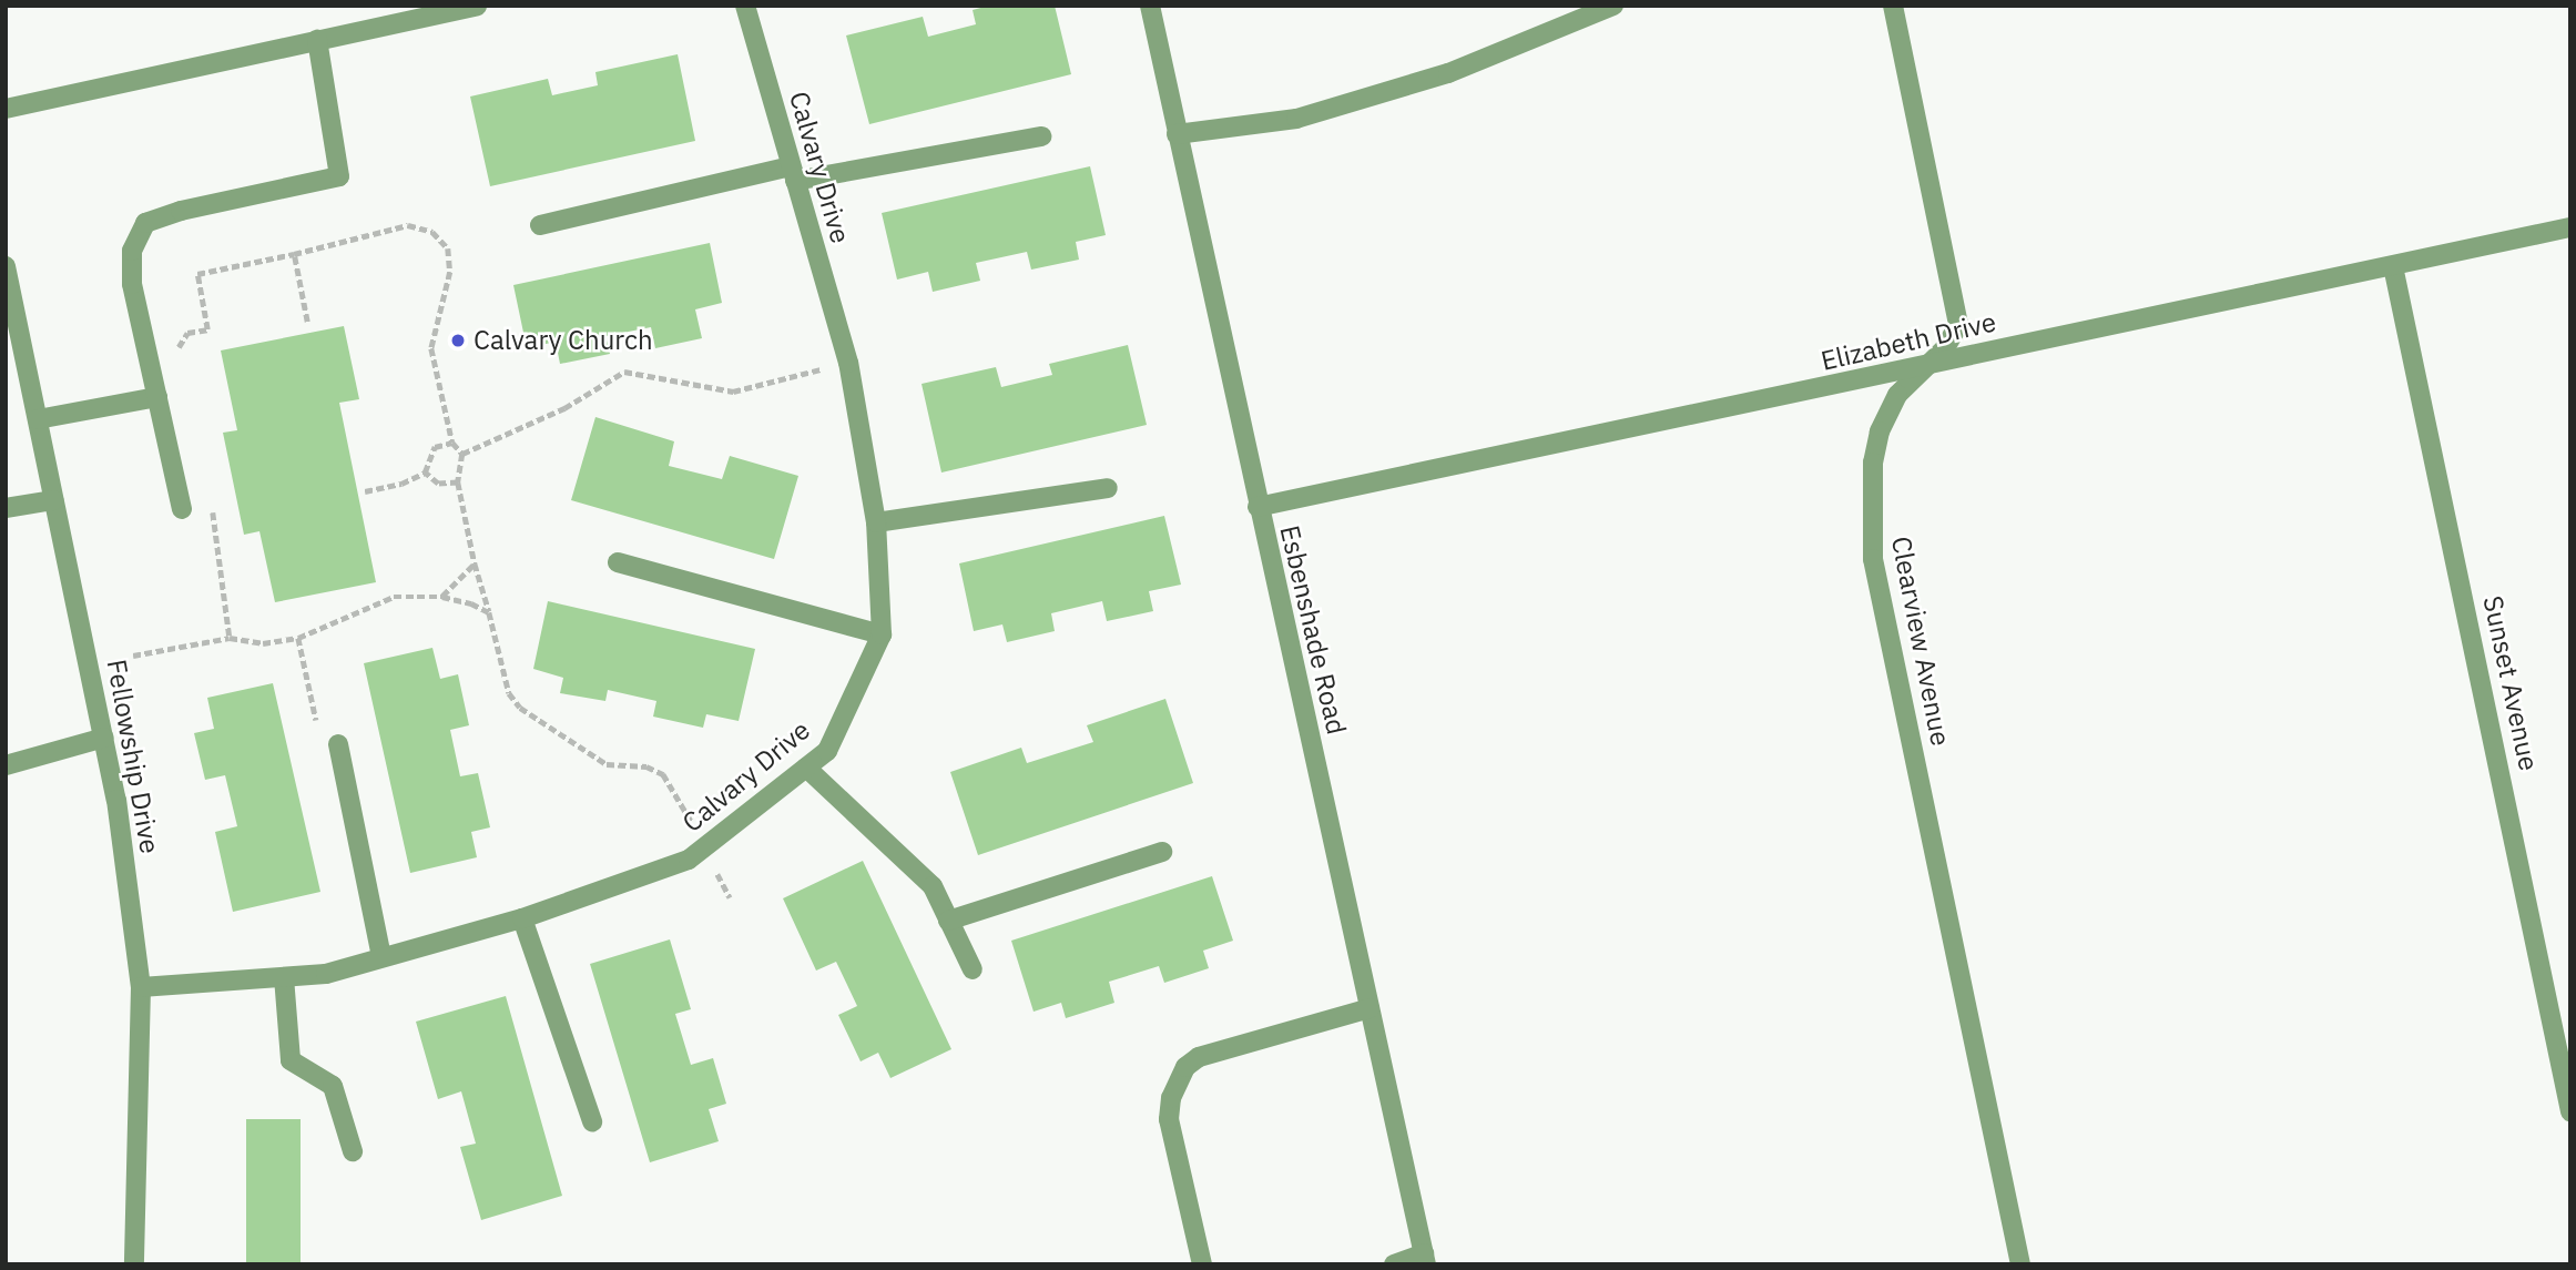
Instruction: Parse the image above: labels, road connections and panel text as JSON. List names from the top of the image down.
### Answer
{
  "streets": {
    "street": [
      "Calvary Drive",
      "Elizabeth Drive",
      "Esbenshade Road",
      "Clearview Avenue",
      "Sunset Avenue",
      "Fellowship Drive"
    ]
  },
  "crossings": [
    ["Calvary Drive", "Fellowship Drive"],
    ["Elizabeth Drive", "Esbenshade Road"],
    ["Elizabeth Drive", "Clearview Avenue"],
    ["Elizabeth Drive", "Sunset Avenue"]
  ],
  "places": ["Calvary Church"]
}
